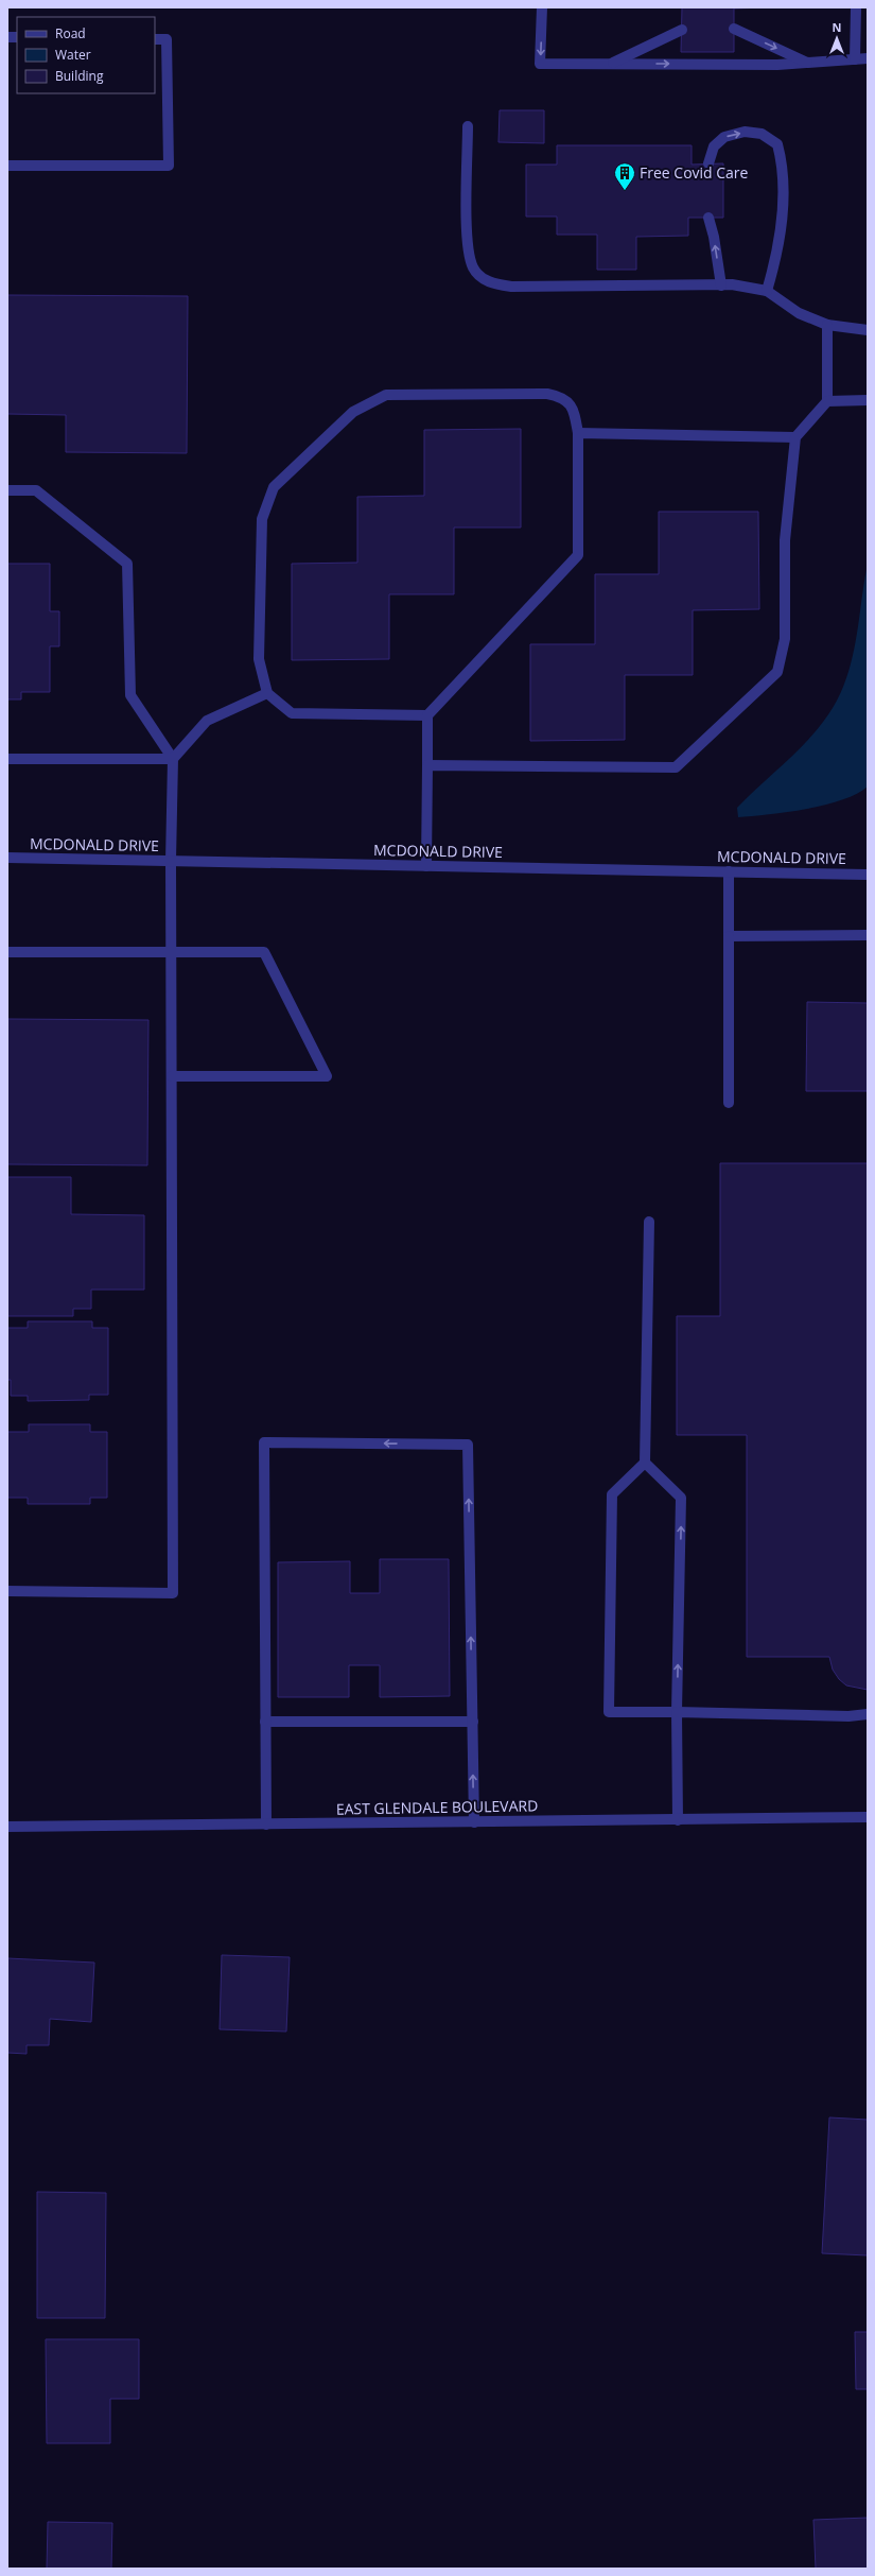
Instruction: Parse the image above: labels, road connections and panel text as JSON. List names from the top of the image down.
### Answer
{
  "streets": {
    "street": ["MCDONALD DRIVE", "EAST GLENDALE BOULEVARD"]
  },
  "places": {
    "building": ["Free Covid Care"]
  },
  "legend": ["Road", "Water", "Building"],
  "north": "top"
}
